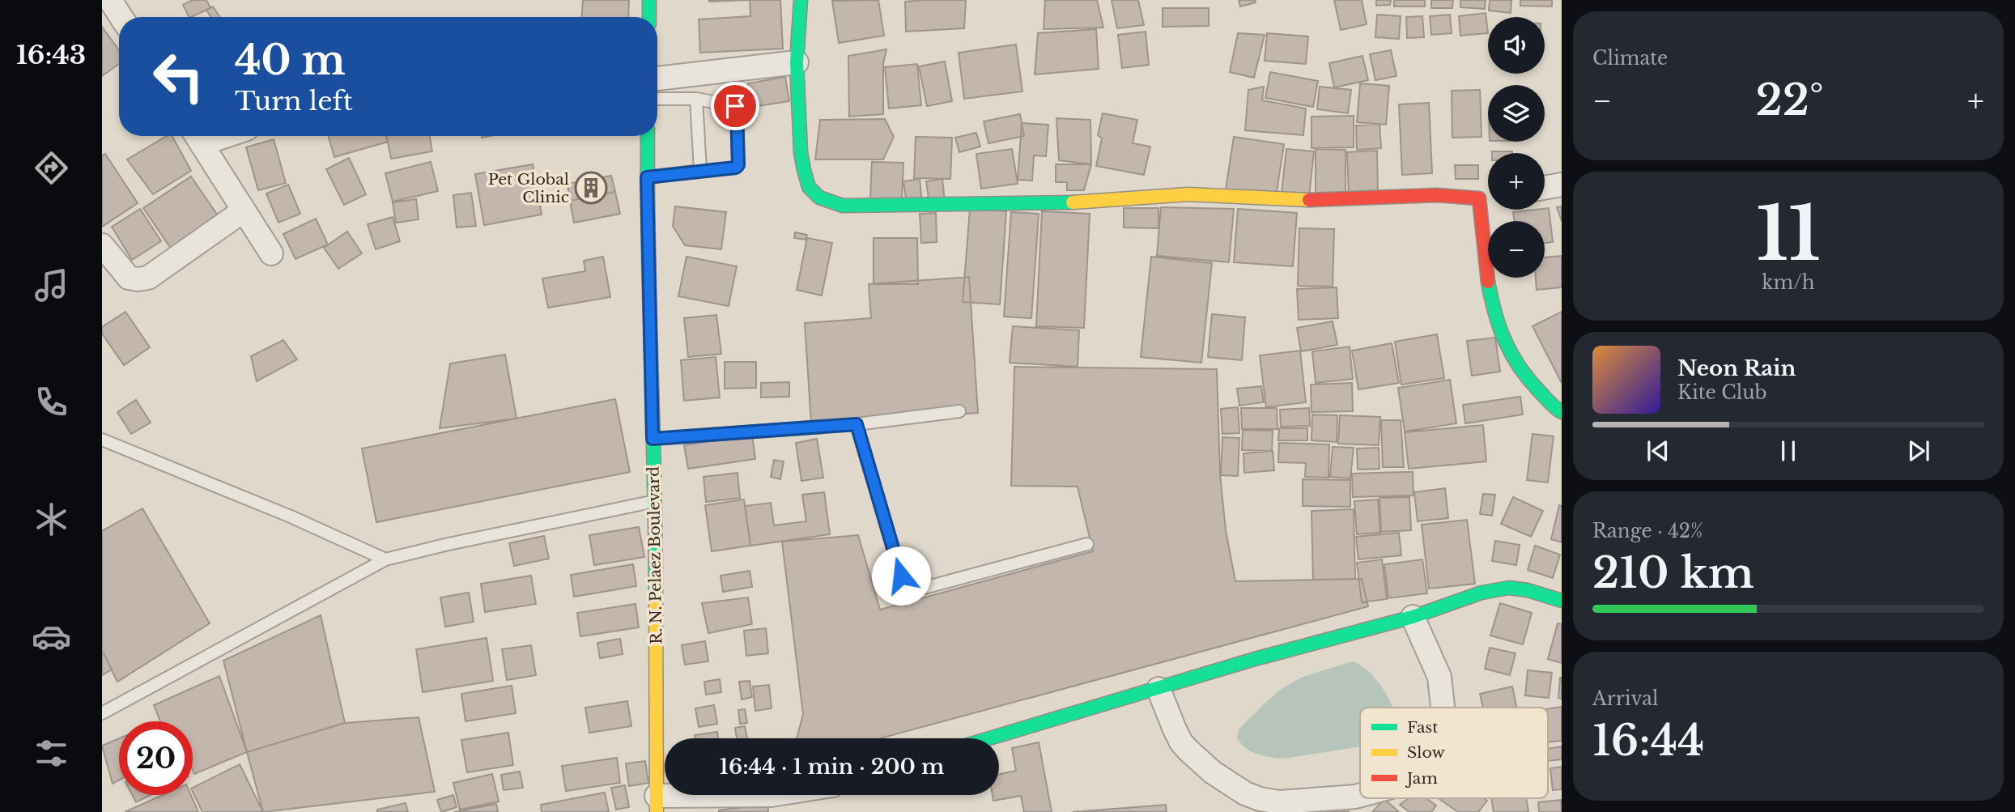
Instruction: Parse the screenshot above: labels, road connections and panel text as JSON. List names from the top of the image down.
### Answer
{
  "streets": {
    "street": ["R. N. Pelaez Boulevard"]
  },
  "places": {
    "building": ["Pet Global Clinic"]
  },
  "legend": ["Fast", "Slow", "Jam"],
  "page": {
    "tabs": "16:43",
    "tile": [
      "Climate",
      ["11", "km/h"],
      ["Range · 42%", "210 km"],
      ["Arrival", "16:44"]
    ],
    "map_buttons": ["+", "−"],
    "turn": ["40 m", "Turn left"],
    "heat": ["−", "22°", "+"],
    "song": ["Neon Rain", "Kite Club"],
    "limit": "20",
    "trip": "16:44 · 1 min · 200 m"
  }
}
